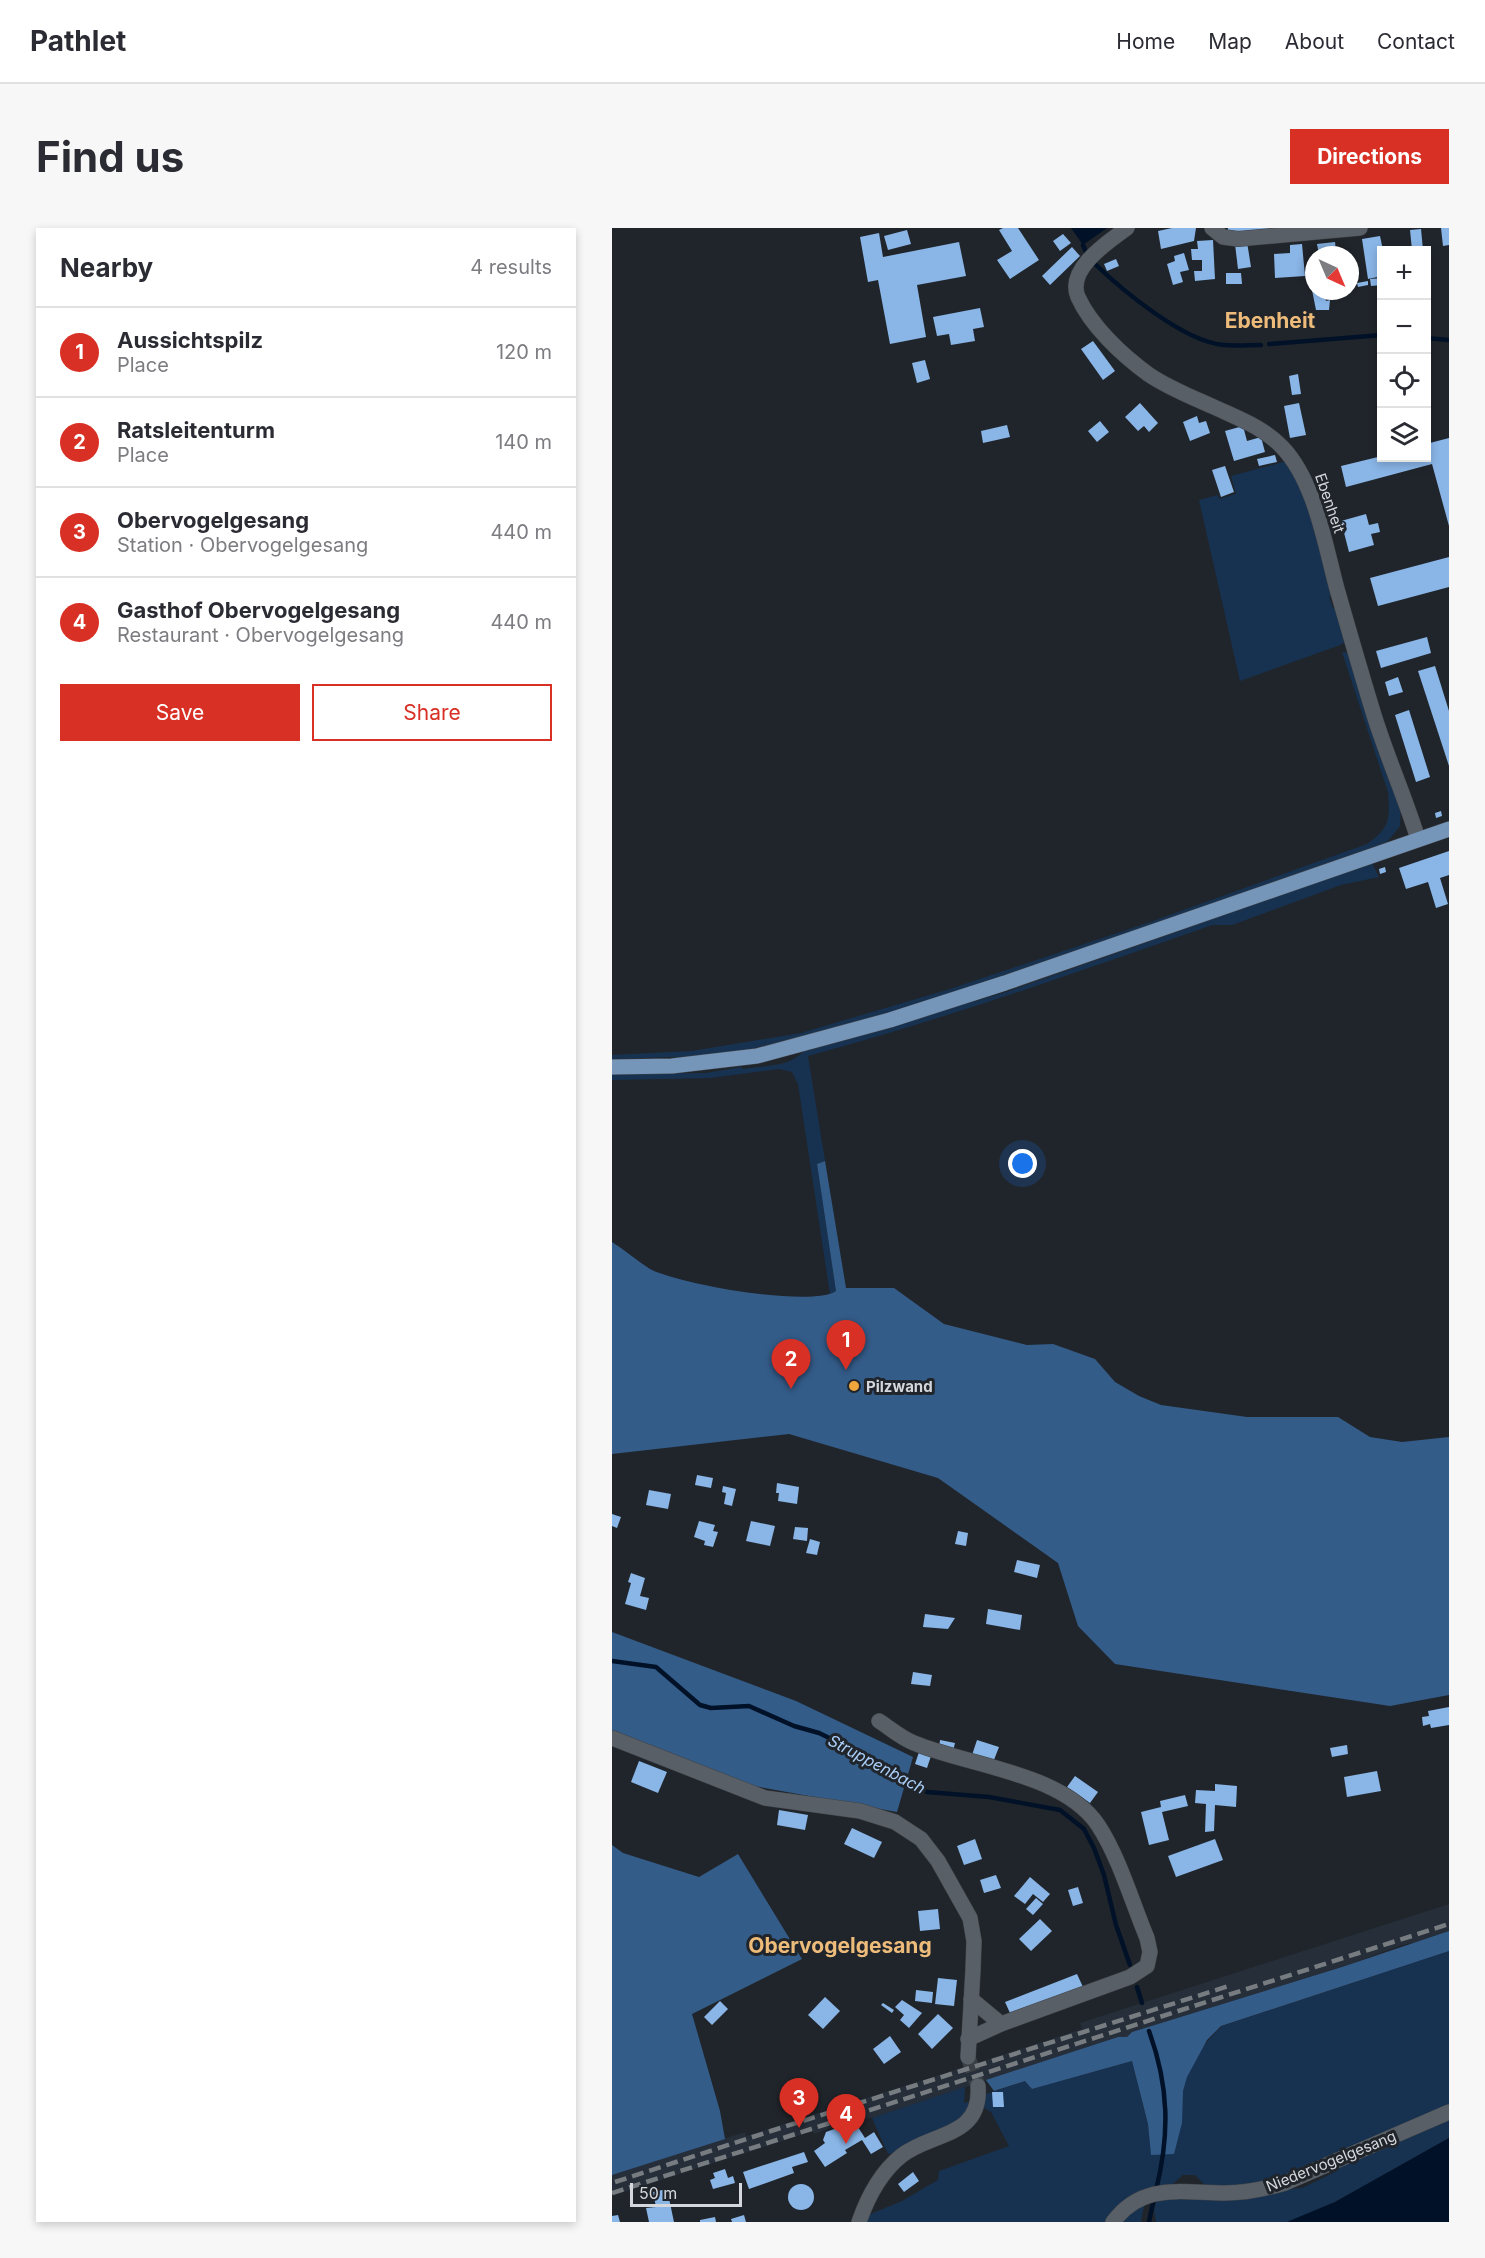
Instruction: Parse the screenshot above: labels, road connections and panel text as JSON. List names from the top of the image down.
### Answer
{
  "streets": {
    "street": ["Ebenheit", "Niedervogelgesang"]
  },
  "districts": ["Ebenheit", "Obervogelgesang"],
  "water": ["Struppenbach"],
  "places": ["Pilzwand"],
  "scale_bar": "50 m",
  "north": "bottom right",
  "page": {
    "header": "Pathlet",
    "nav": [
      "Home",
      "Map",
      "About",
      "Contact"
    ],
    "buttons": [
      "Directions",
      ["Save", "Share"]
    ],
    "title": "Find us",
    "heading": ["Nearby", "4 results"],
    "map_buttons": ["+", "−"],
    "list": [
      {
        "mark": "1",
        "name": "Aussichtspilz",
        "note": "Place",
        "value": "120 m"
      },
      {
        "mark": "2",
        "name": "Ratsleitenturm",
        "note": "Place",
        "value": "140 m"
      },
      {
        "mark": "3",
        "name": "Obervogelgesang",
        "note": "Station · Obervogelgesang",
        "value": "440 m"
      },
      {
        "mark": "4",
        "name": "Gasthof Obervogelgesang",
        "note": "Restaurant · Obervogelgesang",
        "value": "440 m"
      }
    ],
    "pins": [
      "1",
      "2",
      "3",
      "4"
    ],
    "scale": "50 m"
  }
}
